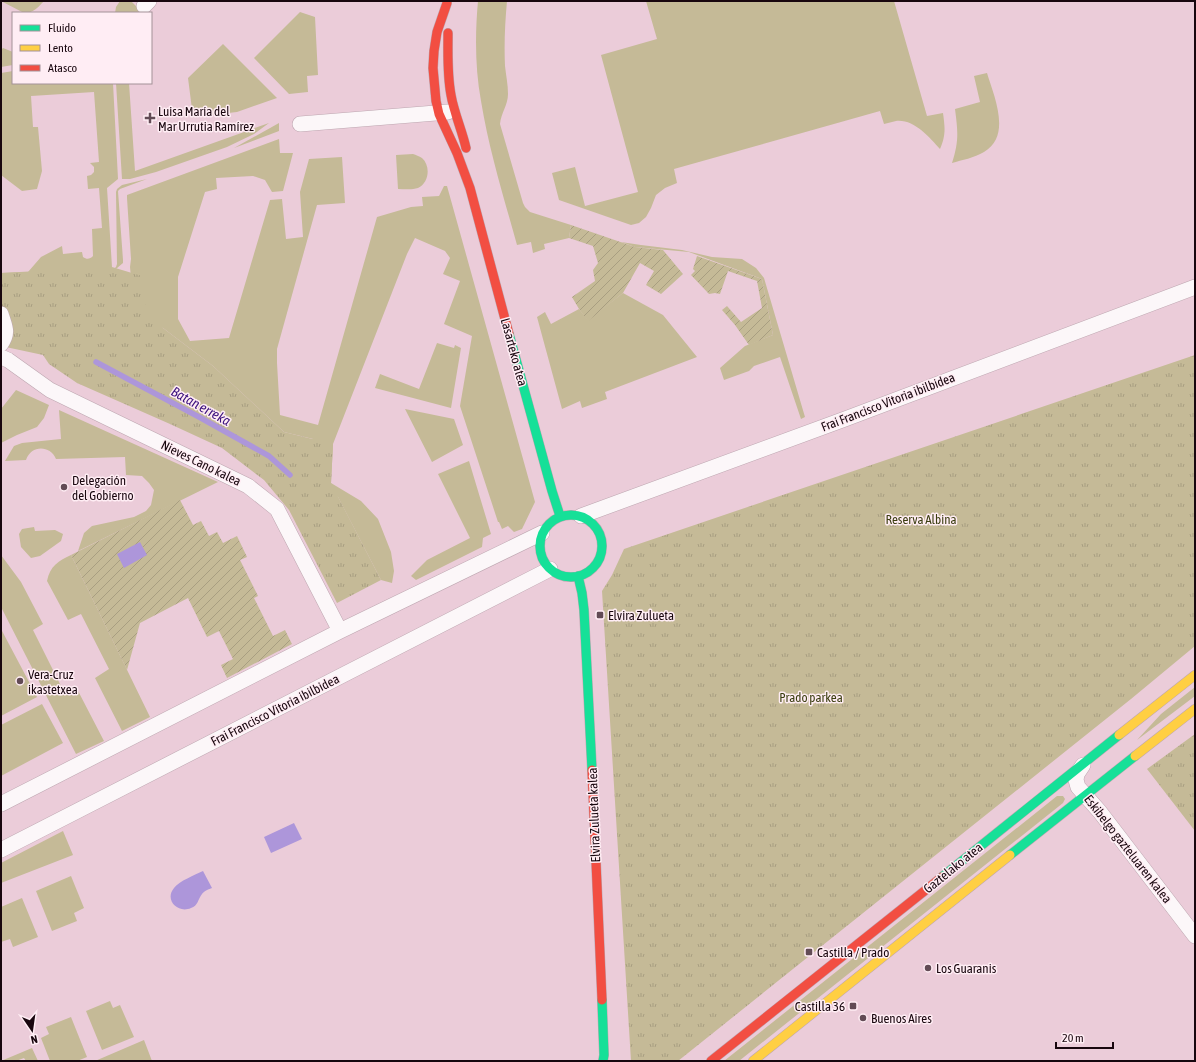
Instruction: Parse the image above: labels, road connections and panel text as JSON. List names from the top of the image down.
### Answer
{
  "streets": {
    "street": [
      "Lasarteko atea",
      "Frai Francisco Vitoria ibilbidea",
      "Nieves Cano kalea",
      "Elvira Zulueta kalea",
      "Eskibelgo gazteluaren kalea",
      "Gaztelako atea"
    ]
  },
  "crossings": [
    ["Lasarteko atea", "Frai Francisco Vitoria ibilbidea"],
    ["Lasarteko atea", "Elvira Zulueta kalea"],
    ["Frai Francisco Vitoria ibilbidea", "Elvira Zulueta kalea"],
    ["Eskibelgo gazteluaren kalea", "Gaztelako atea"]
  ],
  "water": ["Batan erreka"],
  "parks": ["Reserva Albina", "Prado parkea"],
  "places": {
    "health": ["Luisa María del Mar Urrutia Ramírez"],
    "other": [
      "Delegación del Gobierno",
      "Vera-Cruz ikastetxea",
      "Los Guaranis",
      "Buenos Aires"
    ],
    "transit": ["Elvira Zulueta", "Castilla / Prado", "Castilla 36"]
  },
  "legend": ["Fluido", "Lento", "Atasco"],
  "scale_bar": "20 m",
  "north": "bottom"
}
